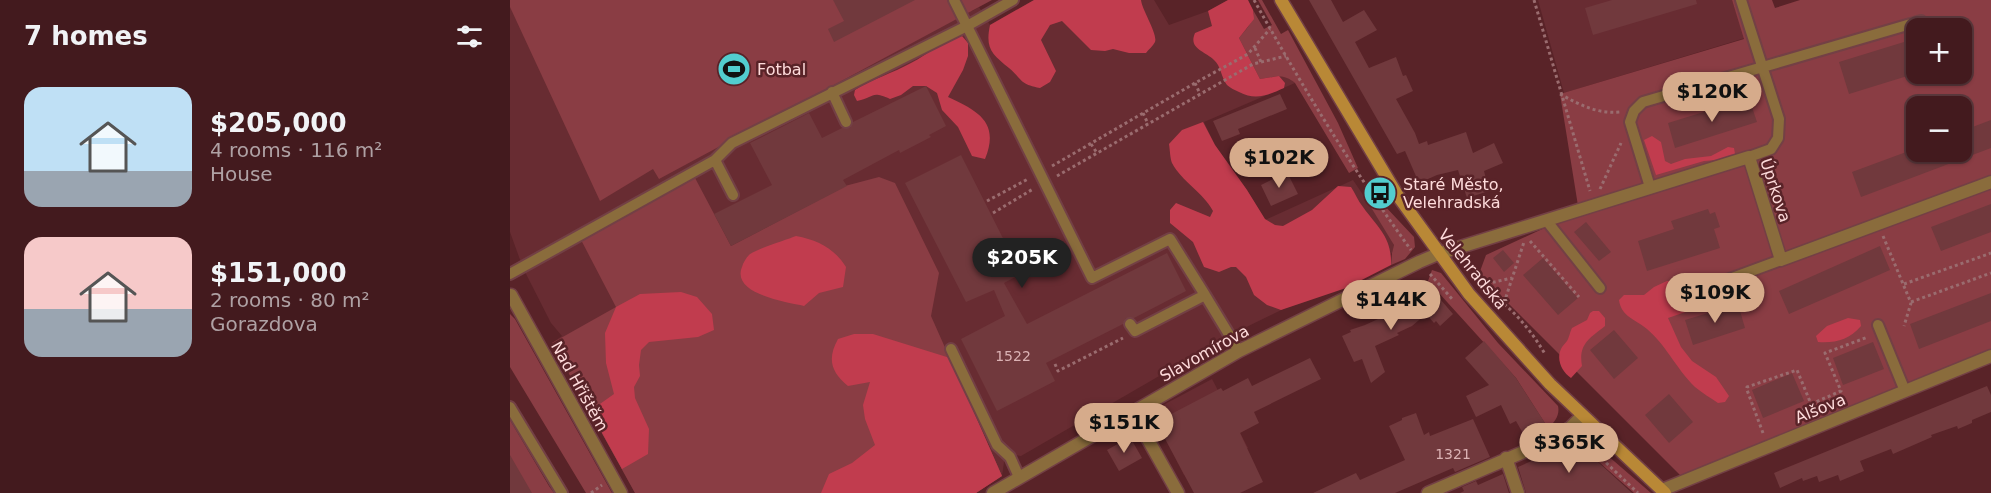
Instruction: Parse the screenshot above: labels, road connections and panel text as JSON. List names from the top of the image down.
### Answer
{
  "streets": {
    "street": [
      "Úprkova",
      "Velehradská",
      "Slavomírova",
      "Nad Hřištěm",
      "Alšova"
    ]
  },
  "crossings": [
    ["Úprkova", "Velehradská"],
    ["Úprkova", "Slavomírova"],
    ["Velehradská", "Slavomírova"],
    ["Velehradská", "Alšova"]
  ],
  "places": {
    "sports": ["Fotbal"],
    "bus stop": ["Staré Město, Velehradská"]
  },
  "house_numbers": ["1522", "1321"],
  "page": {
    "heading": "7 homes",
    "map_buttons": ["+", "−"],
    "list": [
      {
        "name": "$205,000",
        "note": "4 rooms · 116 m² · House"
      },
      {
        "name": "$151,000",
        "note": "2 rooms · 80 m² · Gorazdova"
      }
    ],
    "price": [
      "$120K",
      "$102K",
      "$205K",
      "$109K",
      "$144K",
      "$151K",
      "$365K"
    ]
  }
}
